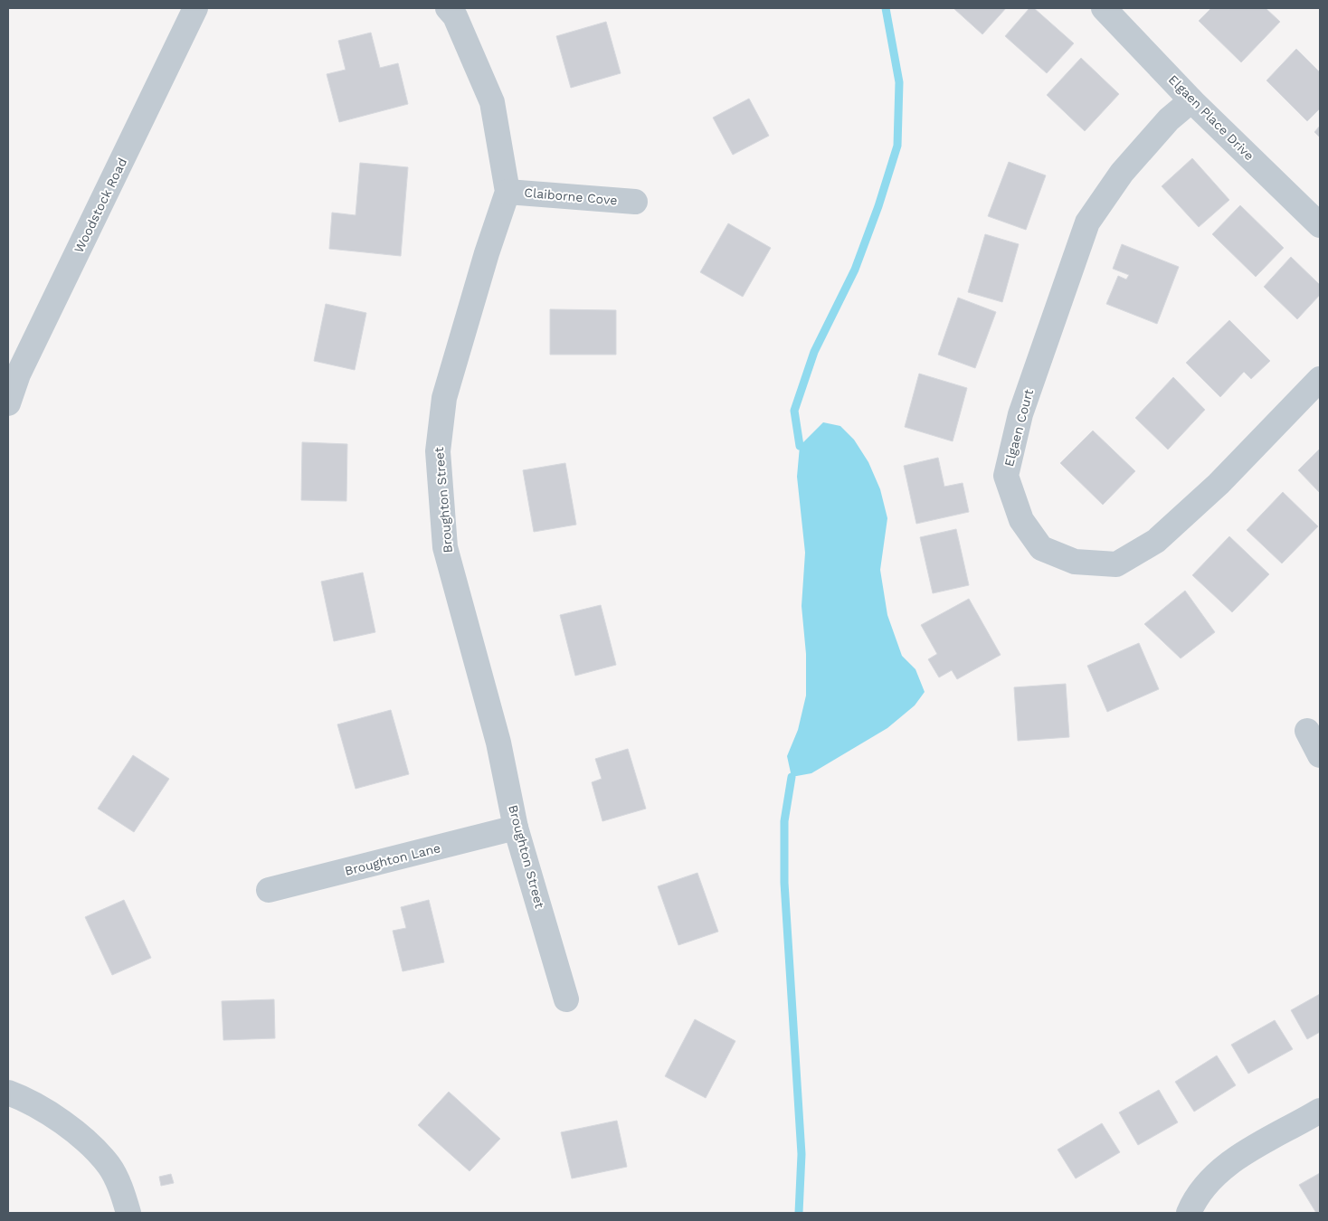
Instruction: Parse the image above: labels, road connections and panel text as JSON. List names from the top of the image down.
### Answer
{
  "streets": {
    "street": [
      "Elgaen Place Drive",
      "Claiborne Cove",
      "Woodstock Road",
      "Elgaen Court",
      "Broughton Street",
      "Broughton Lane"
    ]
  },
  "crossings": [
    ["Elgaen Place Drive", "Elgaen Court"],
    ["Claiborne Cove", "Broughton Street"],
    ["Broughton Street", "Broughton Lane"]
  ]
}
